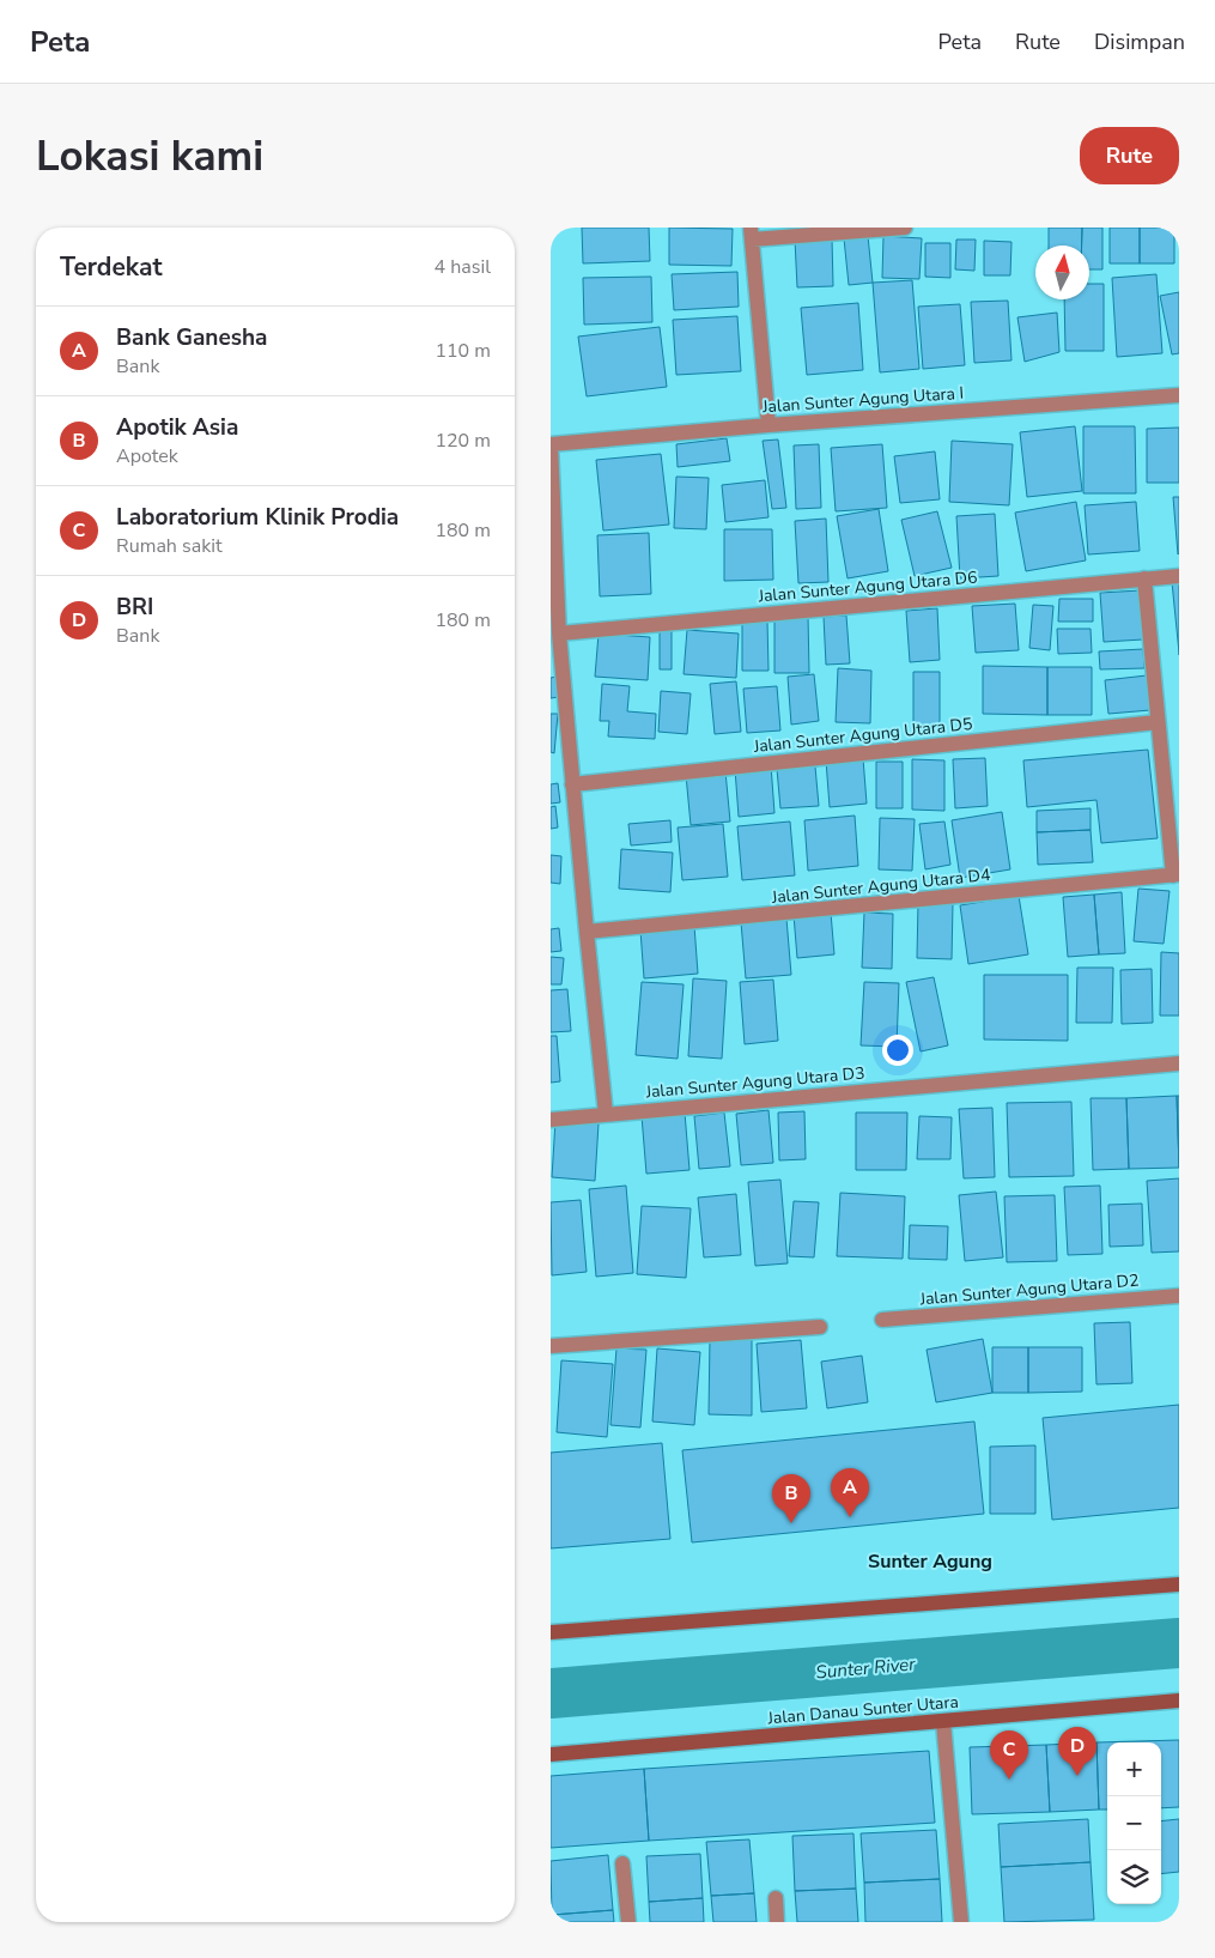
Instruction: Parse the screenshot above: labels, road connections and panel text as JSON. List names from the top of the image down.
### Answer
{
  "streets": {
    "main road": ["Jalan Danau Sunter Utara"],
    "street": [
      "Jalan Sunter Agung Utara I",
      "Jalan Sunter Agung Utara D6",
      "Jalan Sunter Agung Utara D5",
      "Jalan Sunter Agung Utara D4",
      "Jalan Sunter Agung Utara D3",
      "Jalan Sunter Agung Utara D2"
    ]
  },
  "districts": ["Sunter Agung"],
  "water": ["Sunter River"],
  "north": "top",
  "page": {
    "header": "Peta",
    "nav": ["Peta", "Rute", "Disimpan"],
    "buttons": "Rute",
    "title": "Lokasi kami",
    "heading": ["Terdekat", "4 hasil"],
    "list": [
      {
        "mark": "A",
        "name": "Bank Ganesha",
        "note": "Bank",
        "value": "110 m"
      },
      {
        "mark": "B",
        "name": "Apotik Asia",
        "note": "Apotek",
        "value": "120 m"
      },
      {
        "mark": "C",
        "name": "Laboratorium Klinik Prodia",
        "note": "Rumah sakit",
        "value": "180 m"
      },
      {
        "mark": "D",
        "name": "BRI",
        "note": "Bank",
        "value": "180 m"
      }
    ],
    "pins": [
      "A",
      "B",
      "D",
      "C"
    ],
    "map_buttons": ["+", "−"]
  }
}
